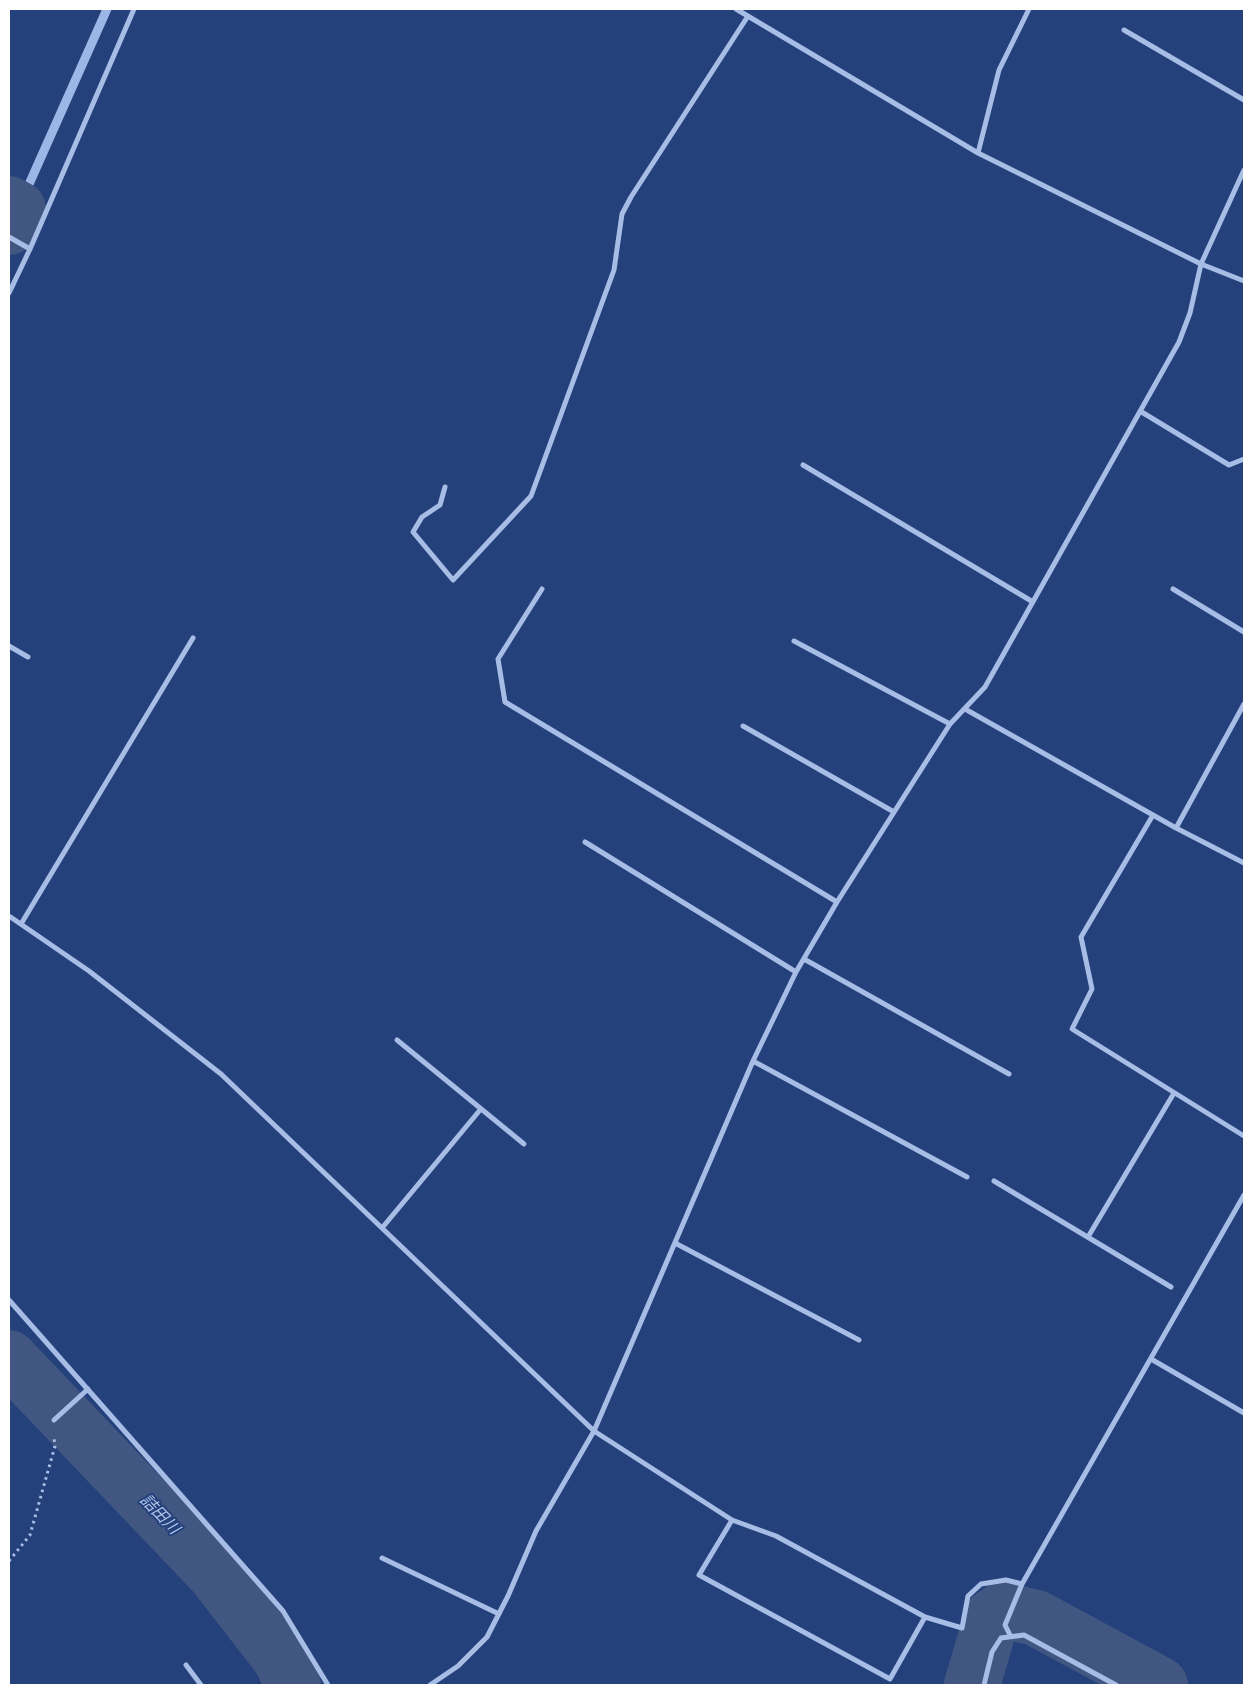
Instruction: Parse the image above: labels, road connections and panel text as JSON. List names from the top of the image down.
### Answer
{
  "water": ["詰田川"]
}
